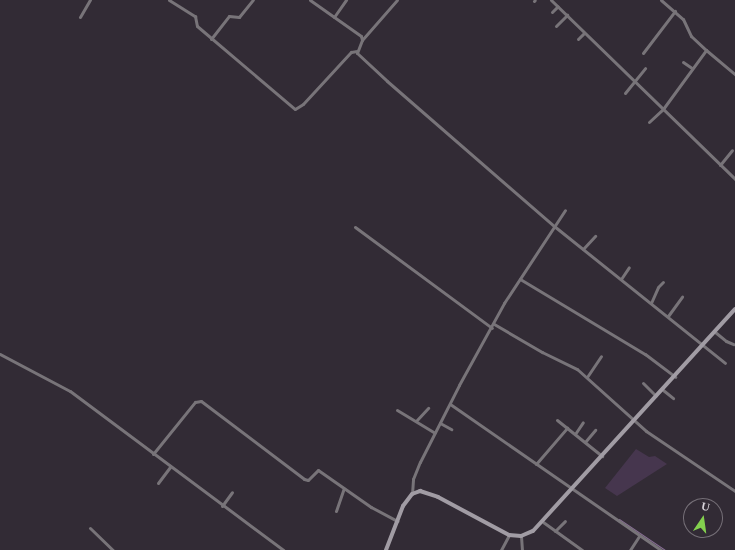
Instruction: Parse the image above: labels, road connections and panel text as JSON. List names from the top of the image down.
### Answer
{
  "north": "top"
}
